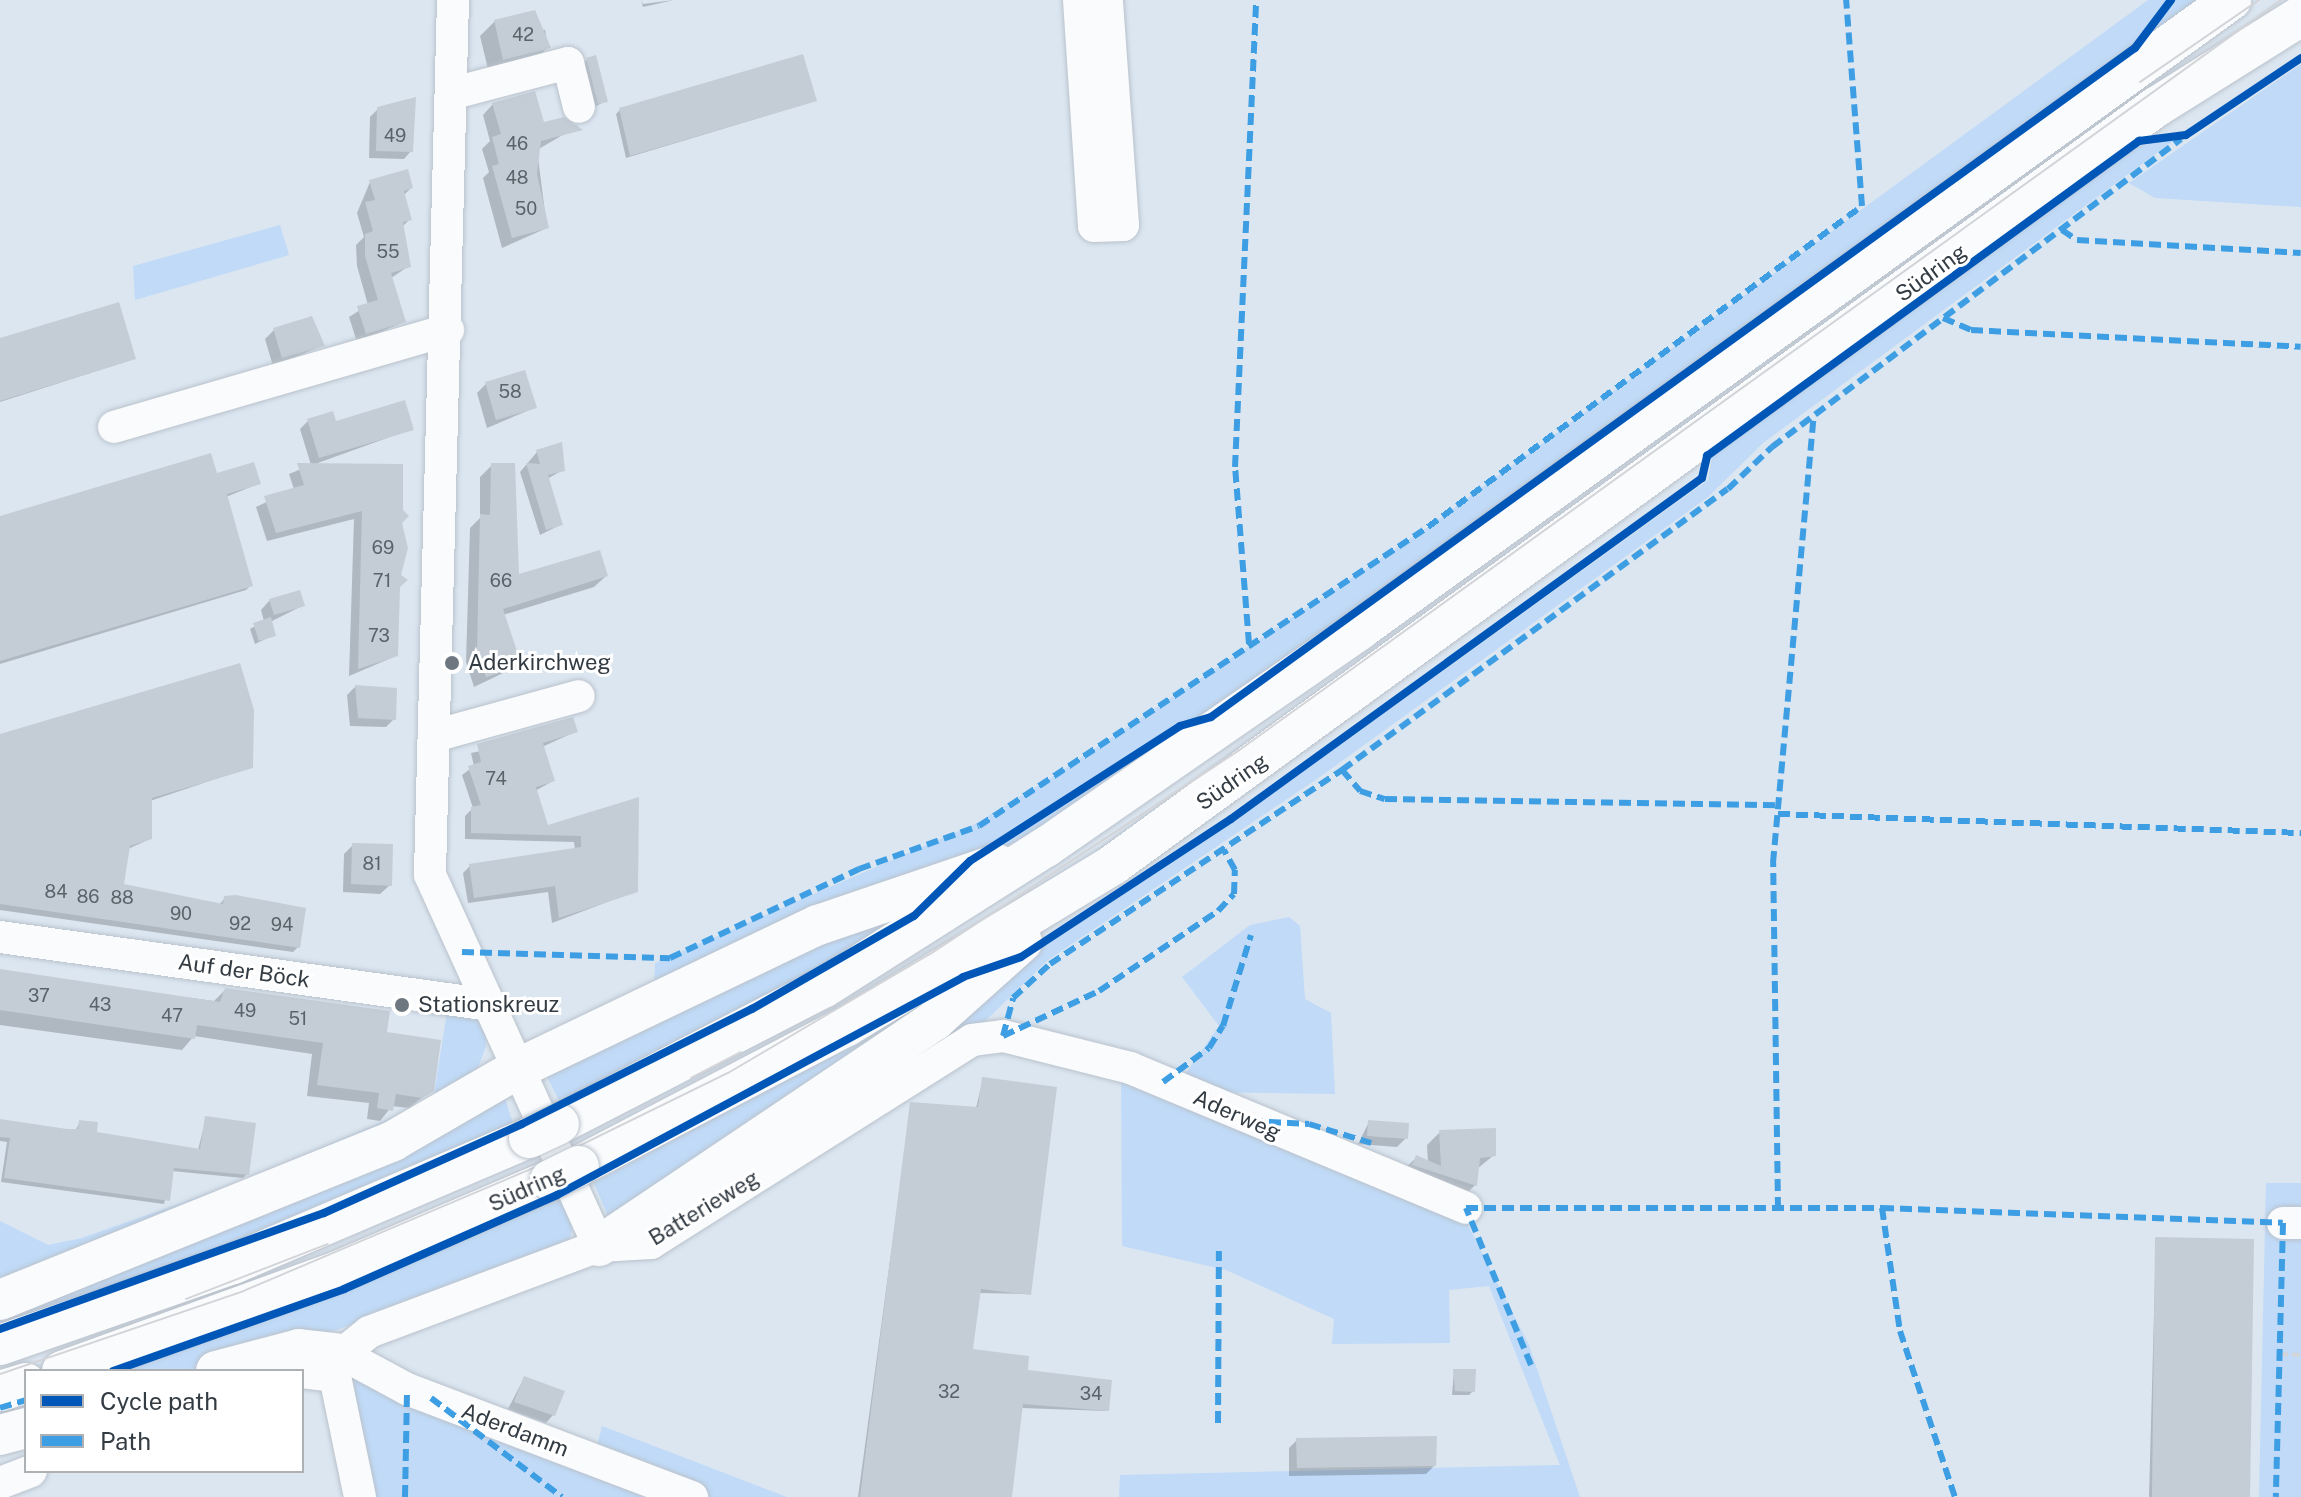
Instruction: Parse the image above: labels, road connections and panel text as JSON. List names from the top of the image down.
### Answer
{
  "streets": {
    "main road": ["Südring"],
    "street": [
      "Auf der Böck",
      "Aderweg",
      "Batterieweg",
      "Aderdamm"
    ]
  },
  "crossings": [
    ["Aderweg", "Batterieweg"],
    ["Batterieweg", "Aderdamm"]
  ],
  "places": ["Aderkirchweg", "Stationskreuz"],
  "house_numbers": [
    "42",
    "49",
    "46",
    "48",
    "50",
    "55",
    "58",
    "69",
    "71",
    "66",
    "73",
    "74",
    "81",
    "84",
    "86",
    "88",
    "90",
    "92",
    "94",
    "37",
    "43",
    "49",
    "47",
    "51",
    "32",
    "34"
  ],
  "legend": ["Cycle path", "Path"]
}
